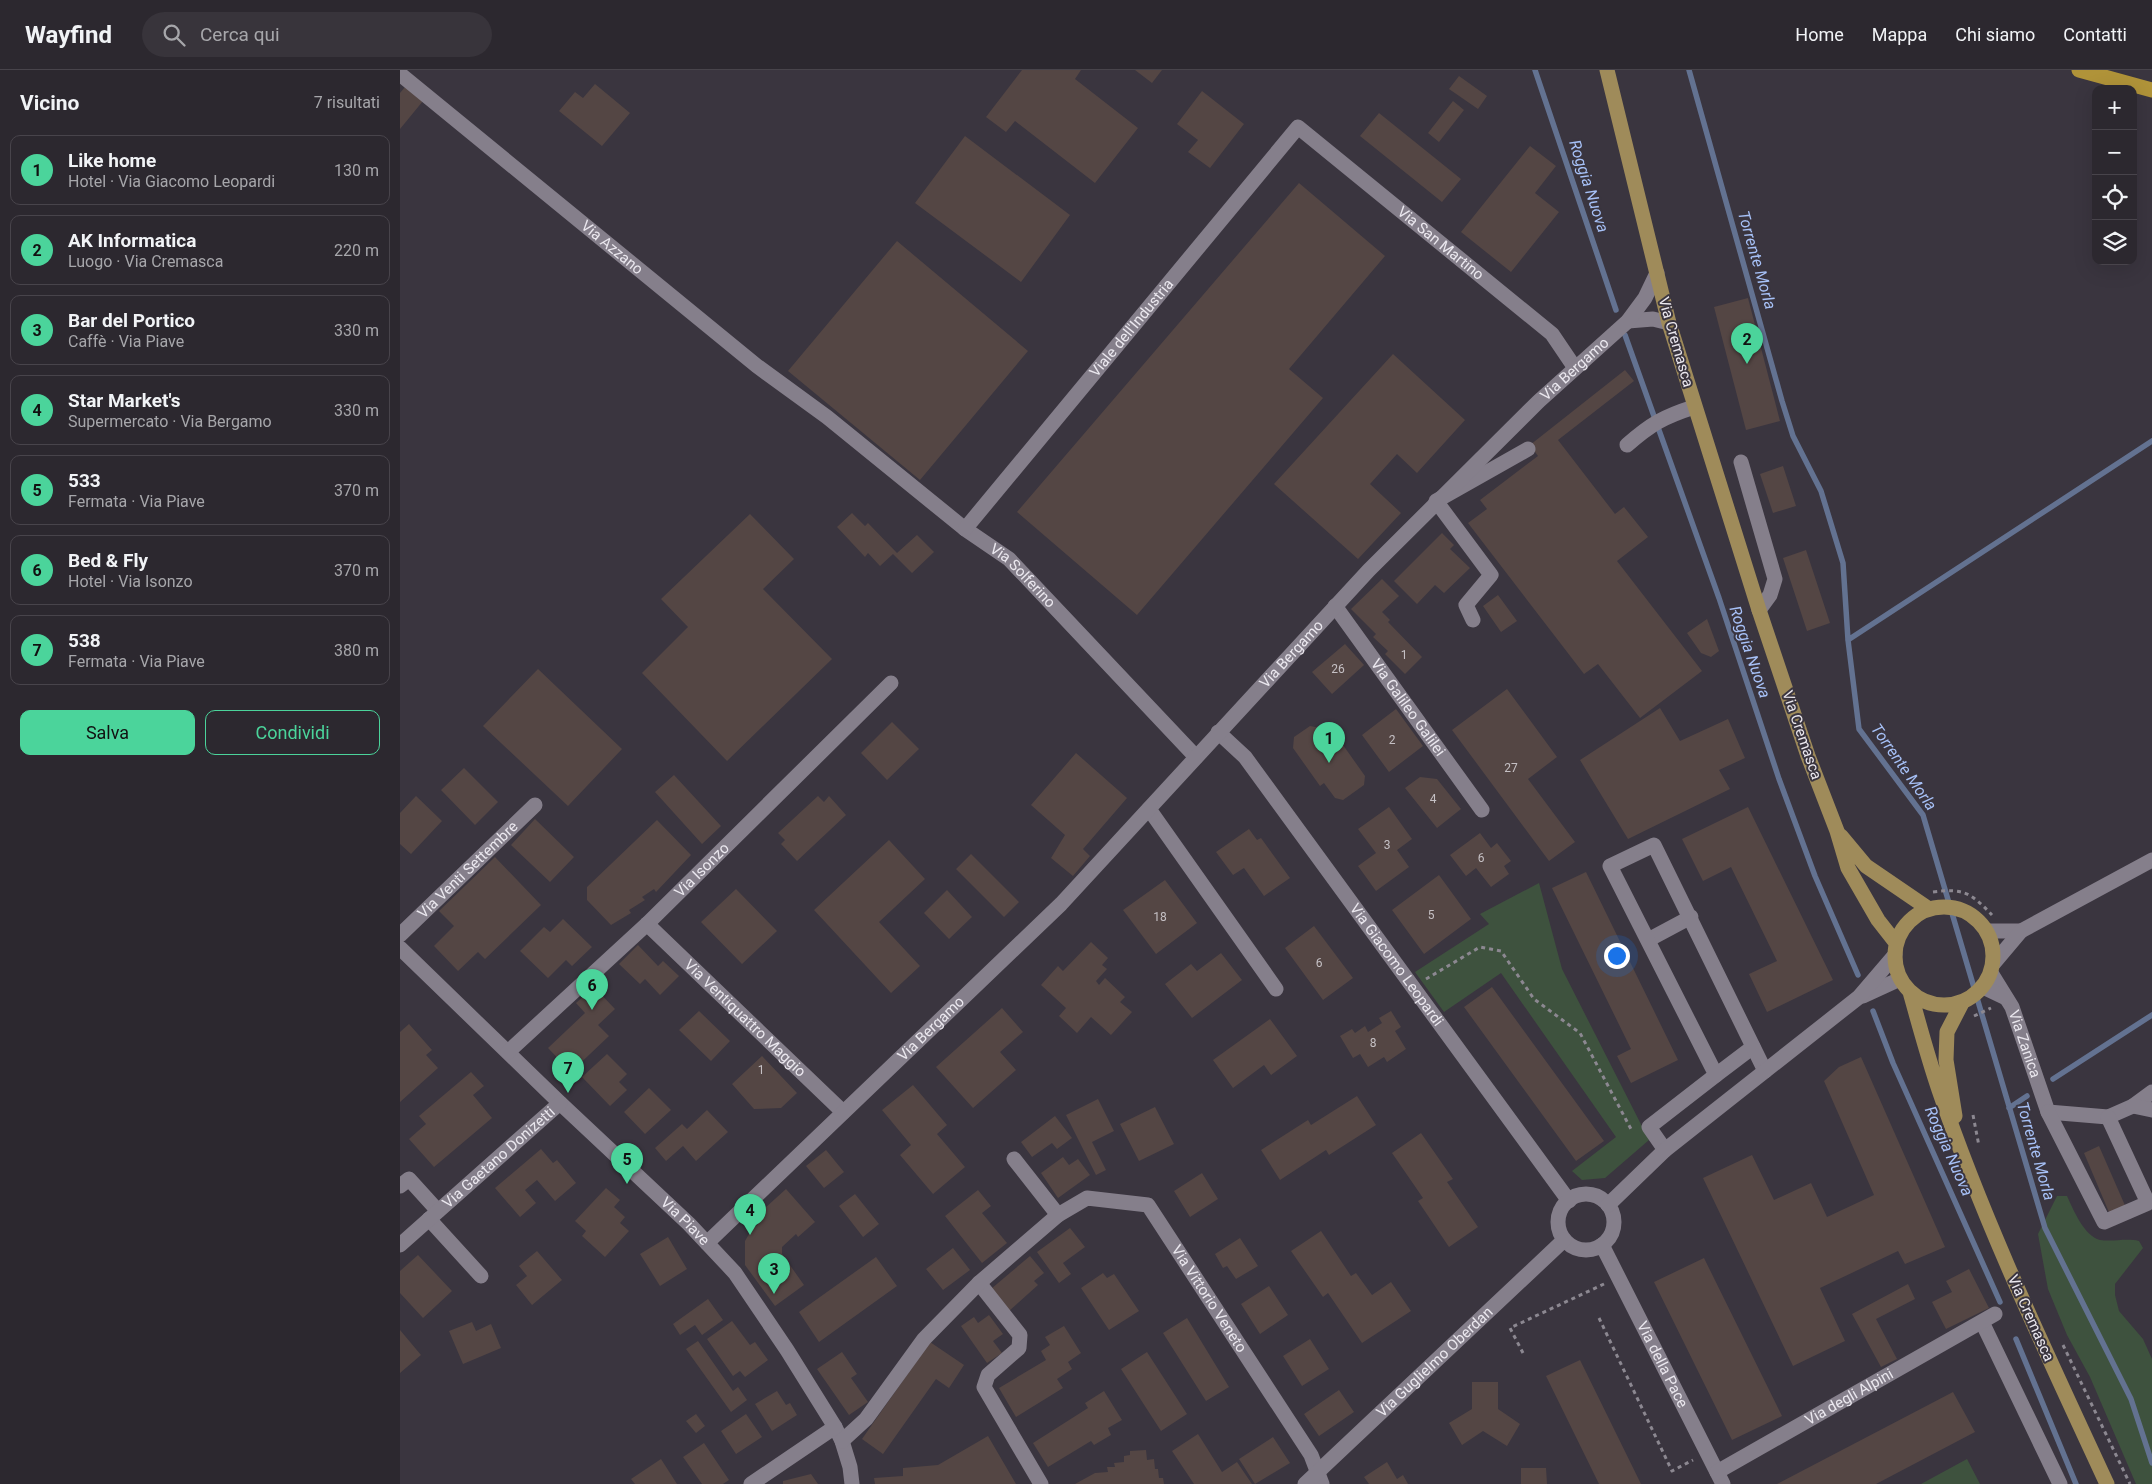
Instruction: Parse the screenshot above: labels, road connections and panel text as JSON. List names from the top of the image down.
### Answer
{
  "streets": {
    "main road": ["Via Cremasca"],
    "street": [
      "Via San Martino",
      "Via Azzano",
      "Viale dell'Industria",
      "Via Bergamo",
      "Via Solferino",
      "Via Galileo Galilei",
      "Via Venti Settembre",
      "Via Isonzo",
      "Via Giacomo Leopardi",
      "Via Ventiquattro Maggio",
      "Via Zanica",
      "Via Gaetano Donizetti",
      "Via Piave",
      "Via Vittorio Veneto",
      "Via Guglielmo Oberdan",
      "Via della Pace",
      "Via degli Alpini"
    ]
  },
  "crossings": [
    ["Via San Martino", "Viale dell'Industria"],
    ["Via San Martino", "Via Bergamo"],
    ["Via Azzano", "Via Solferino"],
    ["Viale dell'Industria", "Via Solferino"],
    ["Via Cremasca", "Via Bergamo"],
    ["Via Cremasca", "Via Zanica"],
    ["Via Bergamo", "Via Solferino"],
    ["Via Bergamo", "Via Galileo Galilei"],
    ["Via Bergamo", "Via Giacomo Leopardi"],
    ["Via Bergamo", "Via Ventiquattro Maggio"],
    ["Via Bergamo", "Via Piave"],
    ["Via Isonzo", "Via Ventiquattro Maggio"],
    ["Via Isonzo", "Via Piave"],
    ["Via Giacomo Leopardi", "Via Guglielmo Oberdan"],
    ["Via Giacomo Leopardi", "Via della Pace"],
    ["Via Gaetano Donizetti", "Via Piave"],
    ["Via Piave", "Via Vittorio Veneto"],
    ["Via Vittorio Veneto", "Via Guglielmo Oberdan"],
    ["Via Guglielmo Oberdan", "Via della Pace"],
    ["Via della Pace", "Via degli Alpini"]
  ],
  "water": ["Roggia Nuova", "Torrente Morla"],
  "house_numbers": [
    "1",
    "26",
    "2",
    "27",
    "4",
    "3",
    "6",
    "5",
    "18",
    "6",
    "8",
    "1"
  ],
  "page": {
    "header": "Wayfind",
    "search": "Cerca qui",
    "nav": [
      "Home",
      "Mappa",
      "Chi siamo",
      "Contatti"
    ],
    "heading": ["Vicino", "7 risultati"],
    "map_buttons": ["+", "−"],
    "list": [
      {
        "mark": "1",
        "name": "Like home",
        "note": "Hotel · Via Giacomo Leopardi",
        "value": "130 m"
      },
      {
        "mark": "2",
        "name": "AK Informatica",
        "note": "Luogo · Via Cremasca",
        "value": "220 m"
      },
      {
        "mark": "3",
        "name": "Bar del Portico",
        "note": "Caffè · Via Piave",
        "value": "330 m"
      },
      {
        "mark": "4",
        "name": "Star Market's",
        "note": "Supermercato · Via Bergamo",
        "value": "330 m"
      },
      {
        "mark": "5",
        "name": "533",
        "note": "Fermata · Via Piave",
        "value": "370 m"
      },
      {
        "mark": "6",
        "name": "Bed & Fly",
        "note": "Hotel · Via Isonzo",
        "value": "370 m"
      },
      {
        "mark": "7",
        "name": "538",
        "note": "Fermata · Via Piave",
        "value": "380 m"
      }
    ],
    "pins": [
      "2",
      "1",
      "6",
      "7",
      "5",
      "4",
      "3"
    ],
    "buttons": ["Salva", "Condividi"]
  }
}
